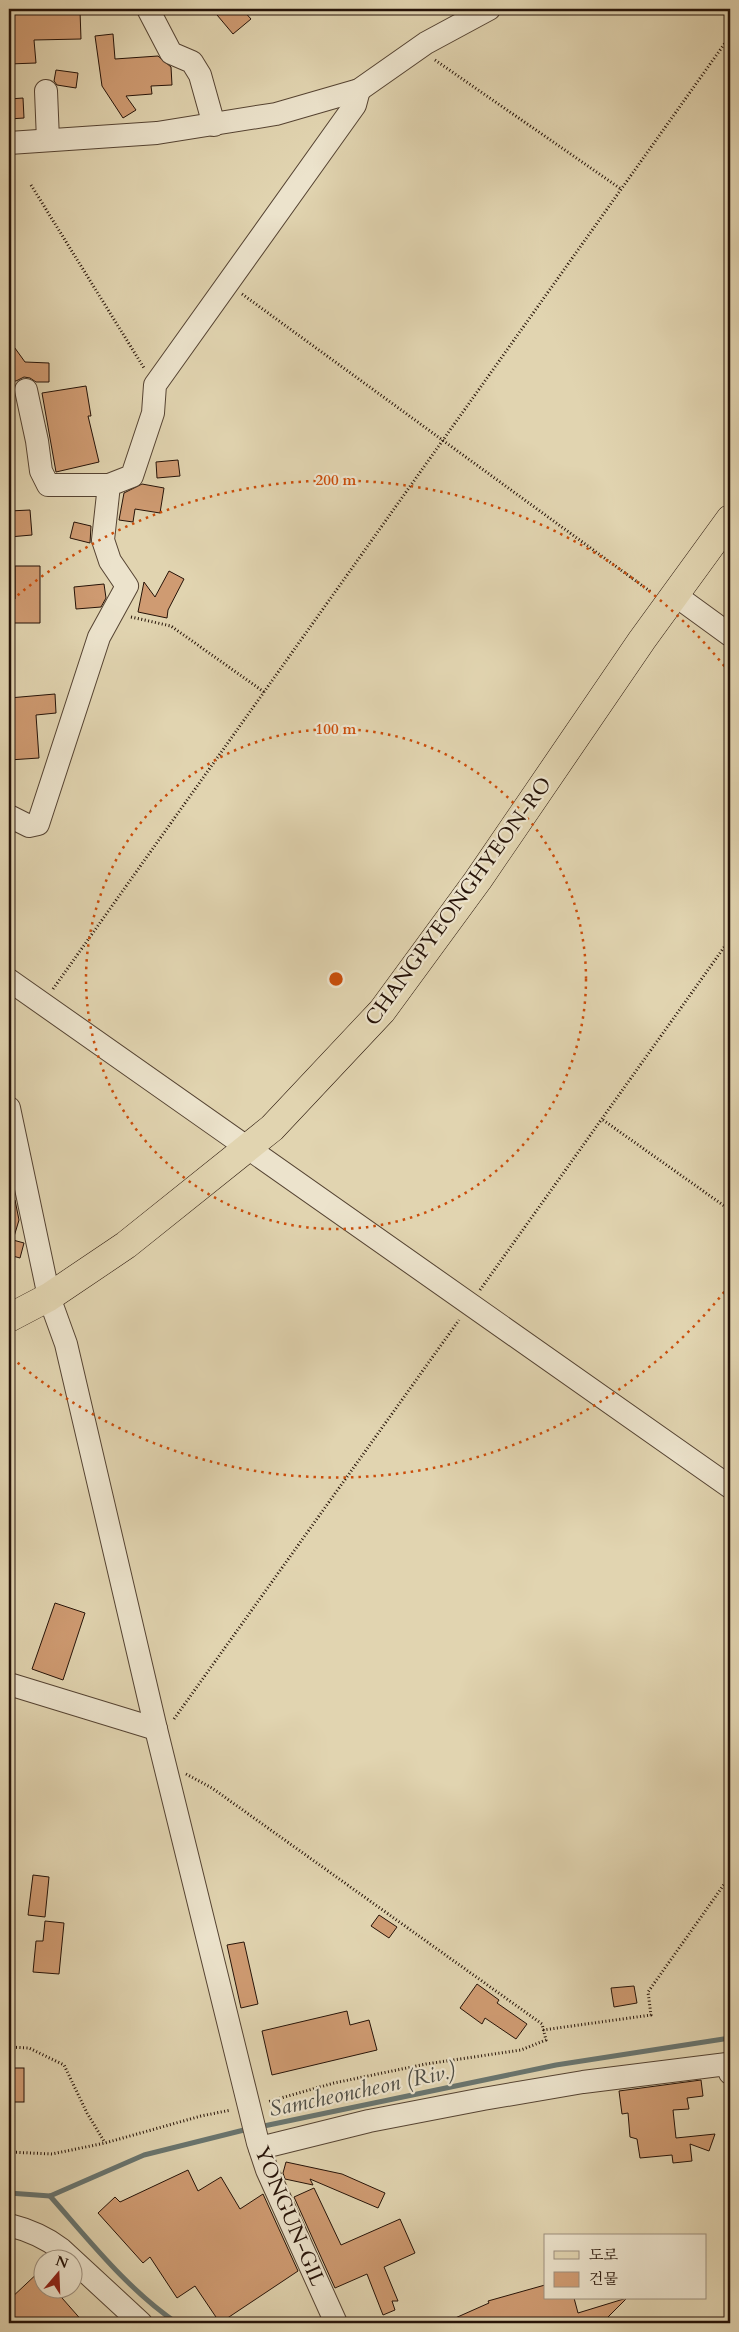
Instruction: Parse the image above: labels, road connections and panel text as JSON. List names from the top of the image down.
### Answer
{
  "streets": {
    "main road": ["CHANGPYEONGHYEON-RO"],
    "street": ["YONGUN-GIL"]
  },
  "crossings": [
    ["CHANGPYEONGHYEON-RO", "YONGUN-GIL"]
  ],
  "water": ["Samcheoncheon (Riv.)"],
  "legend": ["도로", "건물"],
  "north": "top",
  "rings": ["200 m", "100 m"]
}
